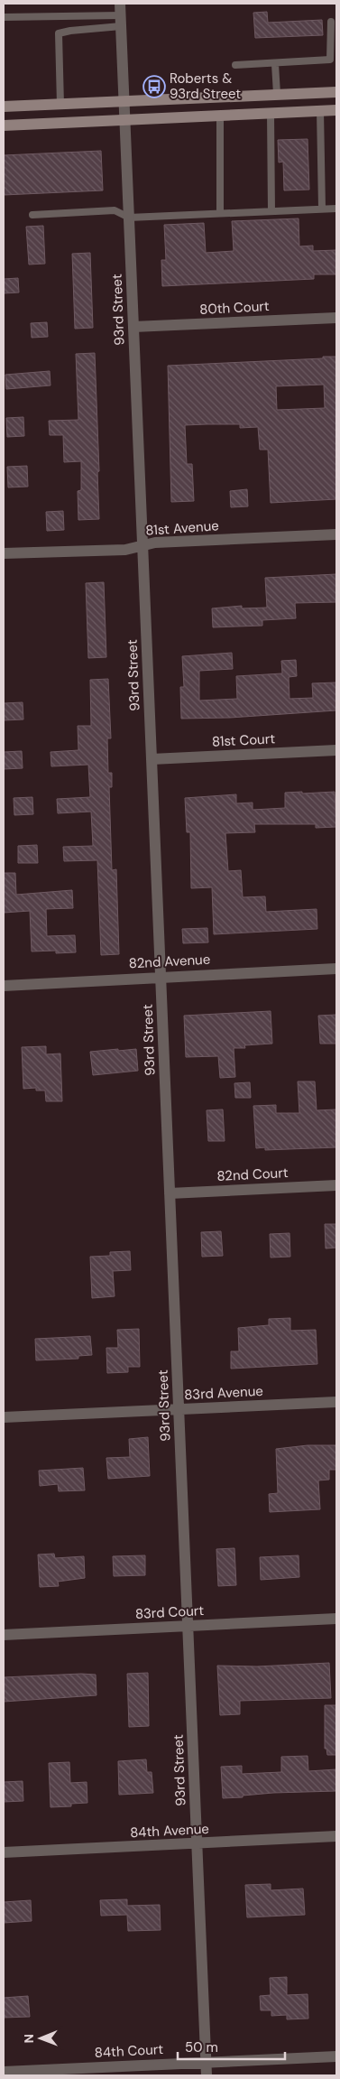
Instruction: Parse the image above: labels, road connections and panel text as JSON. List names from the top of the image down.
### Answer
{
  "streets": {
    "street": [
      "80th Court",
      "93rd Street",
      "81st Avenue",
      "81st Court",
      "82nd Avenue",
      "82nd Court",
      "83rd Avenue",
      "83rd Court",
      "84th Avenue",
      "84th Court"
    ]
  },
  "crossings": [
    ["80th Court", "93rd Street"],
    ["93rd Street", "81st Avenue"],
    ["93rd Street", "81st Court"],
    ["93rd Street", "82nd Avenue"],
    ["93rd Street", "82nd Court"],
    ["93rd Street", "83rd Avenue"],
    ["93rd Street", "83rd Court"],
    ["93rd Street", "84th Avenue"],
    ["93rd Street", "84th Court"]
  ],
  "places": {
    "bus stop": ["Roberts & 93rd Street"]
  },
  "scale_bar": "50 m",
  "north": "left"
}
